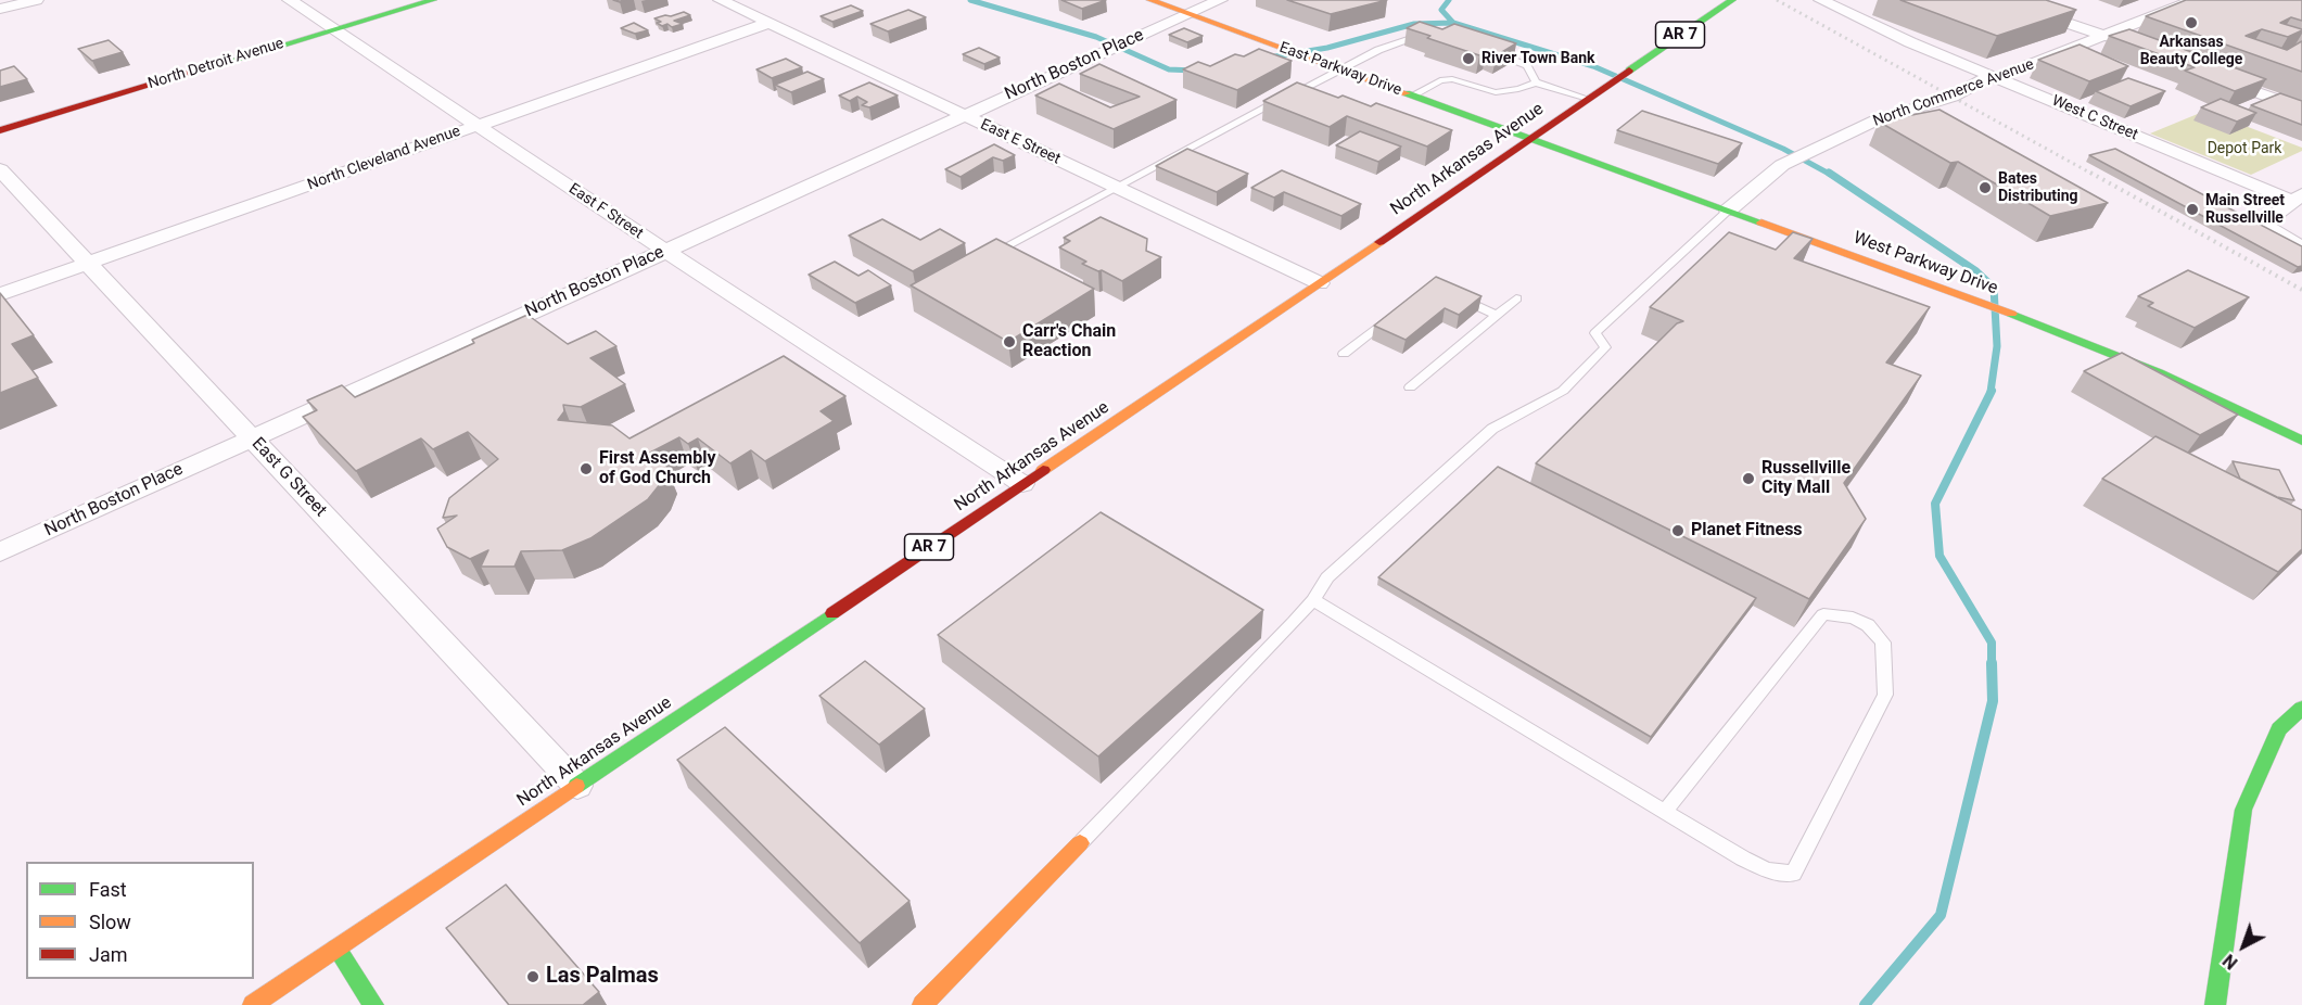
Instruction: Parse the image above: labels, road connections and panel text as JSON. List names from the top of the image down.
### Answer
{
  "streets": {
    "main road": [
      "AR 7",
      "North Detroit Avenue",
      "East Parkway Drive",
      "North Arkansas Avenue",
      "West Parkway Drive"
    ],
    "street": [
      "North Boston Place",
      "North Commerce Avenue",
      "West C Street",
      "East E Street",
      "North Cleveland Avenue",
      "East F Street",
      "East G Street"
    ]
  },
  "crossings": [
    ["North Detroit Avenue", "East F Street"],
    ["North Boston Place", "East Parkway Drive"],
    ["North Boston Place", "East E Street"],
    ["North Boston Place", "East F Street"],
    ["North Boston Place", "East G Street"],
    ["East Parkway Drive", "North Arkansas Avenue"],
    ["East Parkway Drive", "West Parkway Drive"],
    ["North Commerce Avenue", "West C Street"],
    ["North Commerce Avenue", "West Parkway Drive"],
    ["East E Street", "North Cleveland Avenue"],
    ["East E Street", "North Arkansas Avenue"],
    ["North Cleveland Avenue", "East F Street"],
    ["North Cleveland Avenue", "East G Street"],
    ["North Arkansas Avenue", "East F Street"],
    ["North Arkansas Avenue", "West Parkway Drive"],
    ["North Arkansas Avenue", "East G Street"]
  ],
  "parks": ["Depot Park"],
  "places": [
    "Arkansas Beauty College",
    "River Town Bank",
    "Bates Distributing",
    "Main Street Russellville",
    "Carr's Chain Reaction",
    "First Assembly of God Church",
    "Russellville City Mall",
    "Planet Fitness",
    "Las Palmas"
  ],
  "legend": ["Fast", "Slow", "Jam"],
  "north": "bottom left"
}
